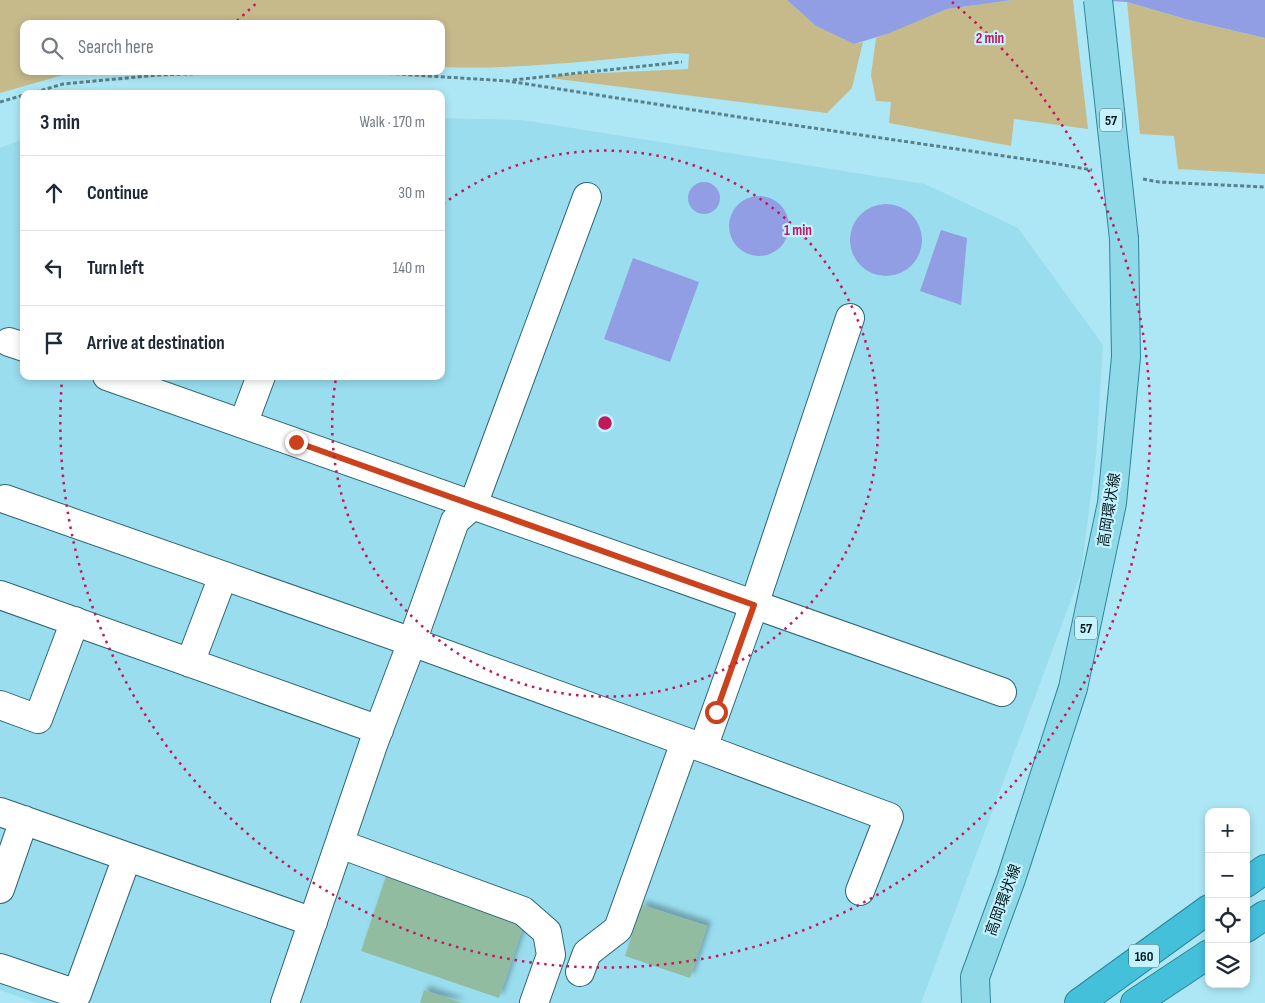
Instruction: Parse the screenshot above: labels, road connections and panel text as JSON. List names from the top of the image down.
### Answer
{
  "streets": {
    "highway": ["160"],
    "main road": ["57", "高岡環状線"]
  },
  "page": {
    "search": "Search here",
    "heading": ["3 min", "Walk · 170 m"],
    "list": [
      ["Continue", "30 m"],
      ["Turn left", "140 m"],
      "Arrive at destination"
    ],
    "map_buttons": ["+", "−"]
  },
  "rings": ["2 min", "1 min"]
}
